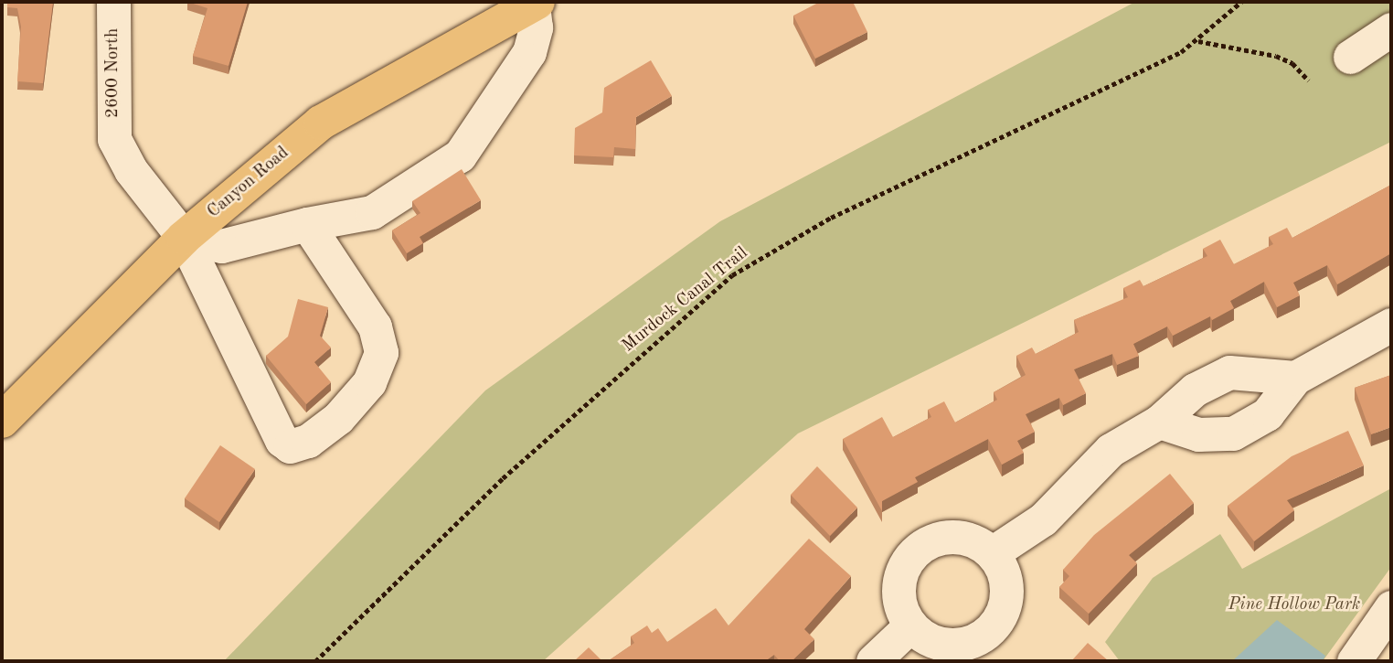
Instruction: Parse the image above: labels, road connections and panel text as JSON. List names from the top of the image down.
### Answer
{
  "streets": {
    "main road": ["Canyon Road"],
    "street": ["2600 North"],
    "path": ["Murdock Canal Trail"]
  },
  "crossings": [
    ["2600 North", "Canyon Road"]
  ],
  "parks": ["Pine Hollow Park"]
}
